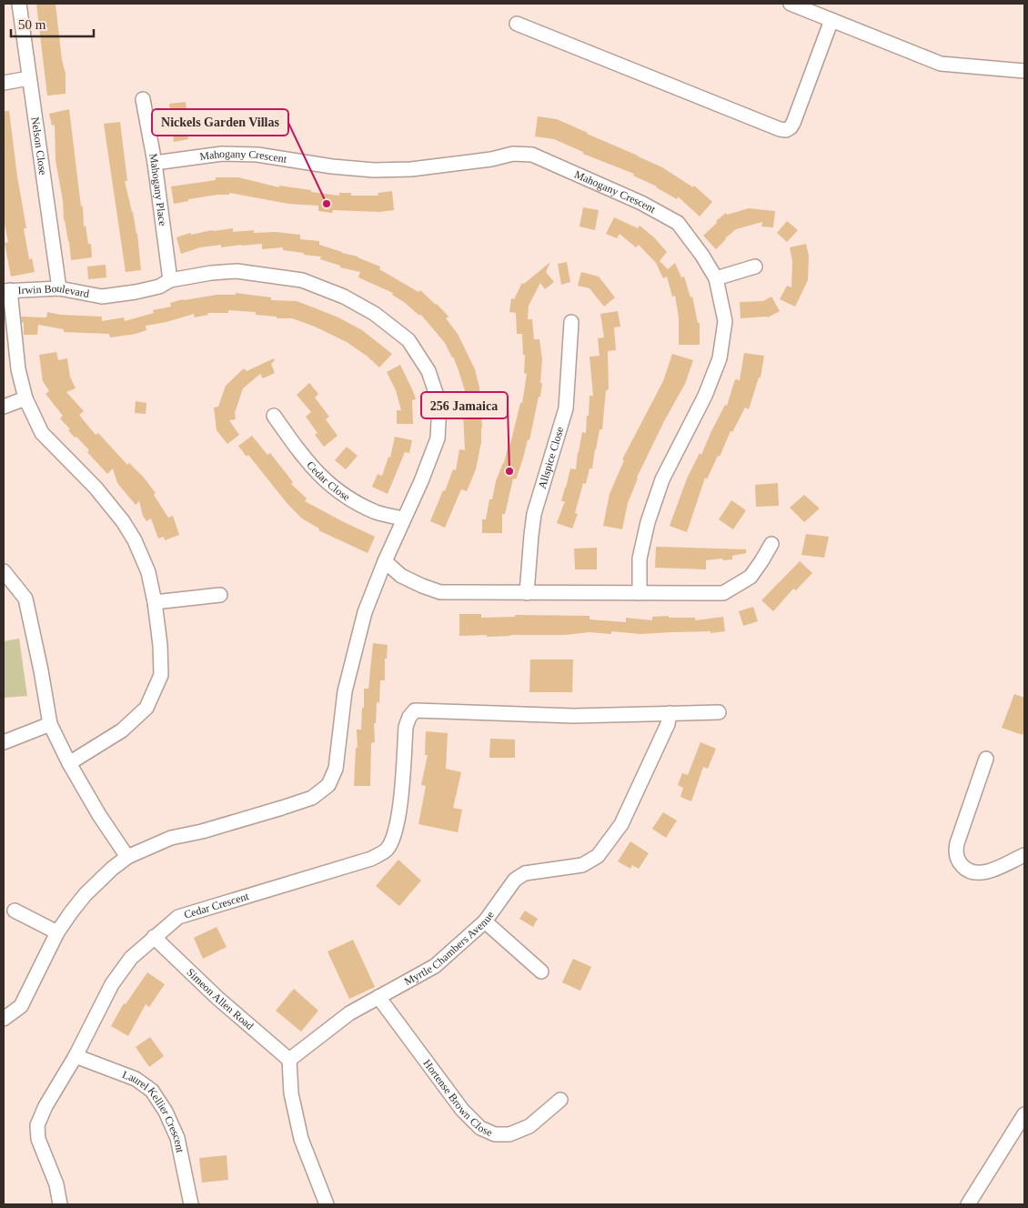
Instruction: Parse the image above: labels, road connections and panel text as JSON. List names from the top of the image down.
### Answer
{
  "streets": {
    "street": [
      "Nelson Close",
      "Mahogany Crescent",
      "Mahogany Place",
      "Irwin Boulevard",
      "Allspice Close",
      "Cedar Close",
      "Cedar Crescent",
      "Myrtle Chambers Avenue",
      "Simeon Allen Road",
      "Hortense Brown Close",
      "Laurel Kellier Crescent"
    ]
  },
  "crossings": [
    ["Nelson Close", "Irwin Boulevard"],
    ["Mahogany Crescent", "Mahogany Place"],
    ["Mahogany Place", "Irwin Boulevard"],
    ["Irwin Boulevard", "Cedar Close"],
    ["Cedar Crescent", "Myrtle Chambers Avenue"],
    ["Cedar Crescent", "Simeon Allen Road"],
    ["Cedar Crescent", "Laurel Kellier Crescent"],
    ["Myrtle Chambers Avenue", "Simeon Allen Road"],
    ["Myrtle Chambers Avenue", "Hortense Brown Close"]
  ],
  "places": ["Nickels Garden Villas", "256 Jamaica"],
  "scale_bar": "50 m"
}
